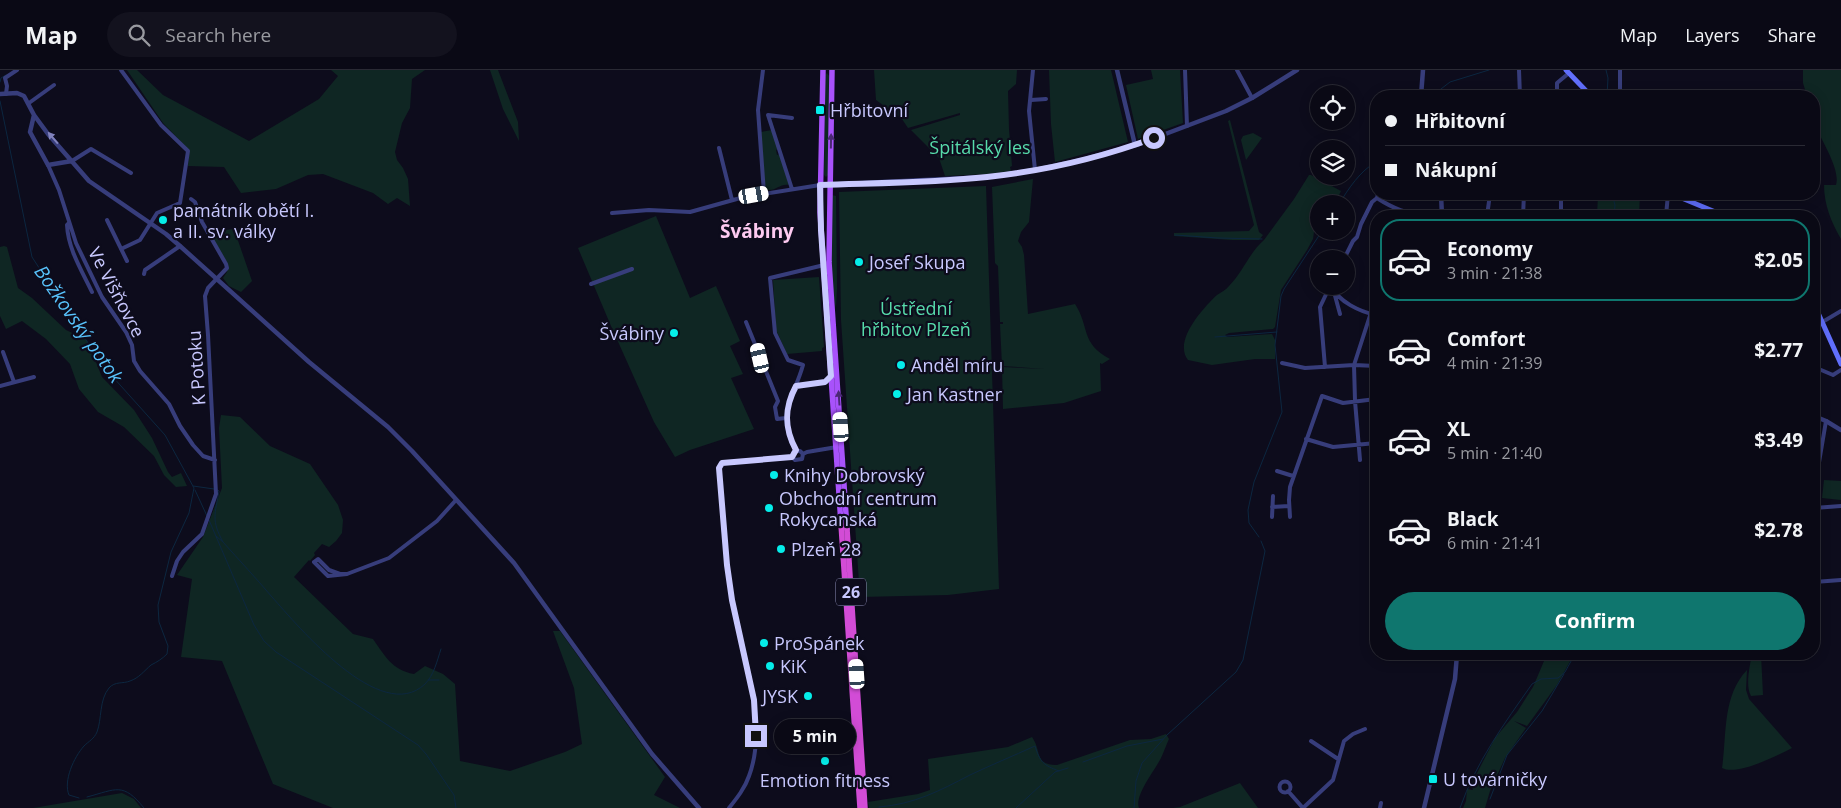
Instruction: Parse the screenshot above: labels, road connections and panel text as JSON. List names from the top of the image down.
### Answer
{
  "streets": {
    "highway": ["26"],
    "street": ["Ve Višňovce", "K Potoku"]
  },
  "crossings": [
    ["Ve Višňovce", "K Potoku"]
  ],
  "districts": ["Švábiny"],
  "water": ["Božkovský potok"],
  "parks": ["Špitálský les", "Ústřední hřbitov Plzeň"],
  "places": {
    "transit": ["Hřbitovní", "U továrničky"],
    "other": [
      "památník obětí I. a II. sv. války",
      "Josef Skupa",
      "Švábiny",
      "Anděl míru",
      "Jan Kastner",
      "Knihy Dobrovský",
      "Obchodní centrum Rokycanská",
      "Plzeň 28",
      "ProSpánek",
      "KiK",
      "JYSK",
      "Emotion fitness"
    ]
  },
  "page": {
    "header": "Map",
    "search": "Search here",
    "nav": ["Map", "Layers", "Share"],
    "map_buttons": ["+", "−"],
    "banner": ["Hřbitovní", "Nákupní"],
    "list": [
      {
        "name": "Economy",
        "note": "3 min · 21:38",
        "value": "$2.05"
      },
      {
        "name": "Comfort",
        "note": "4 min · 21:39",
        "value": "$2.77"
      },
      {
        "name": "XL",
        "note": "5 min · 21:40",
        "value": "$3.49"
      },
      {
        "name": "Black",
        "note": "6 min · 21:41",
        "value": "$2.78"
      }
    ],
    "buttons": "Confirm",
    "bubble": "5 min"
  }
}
